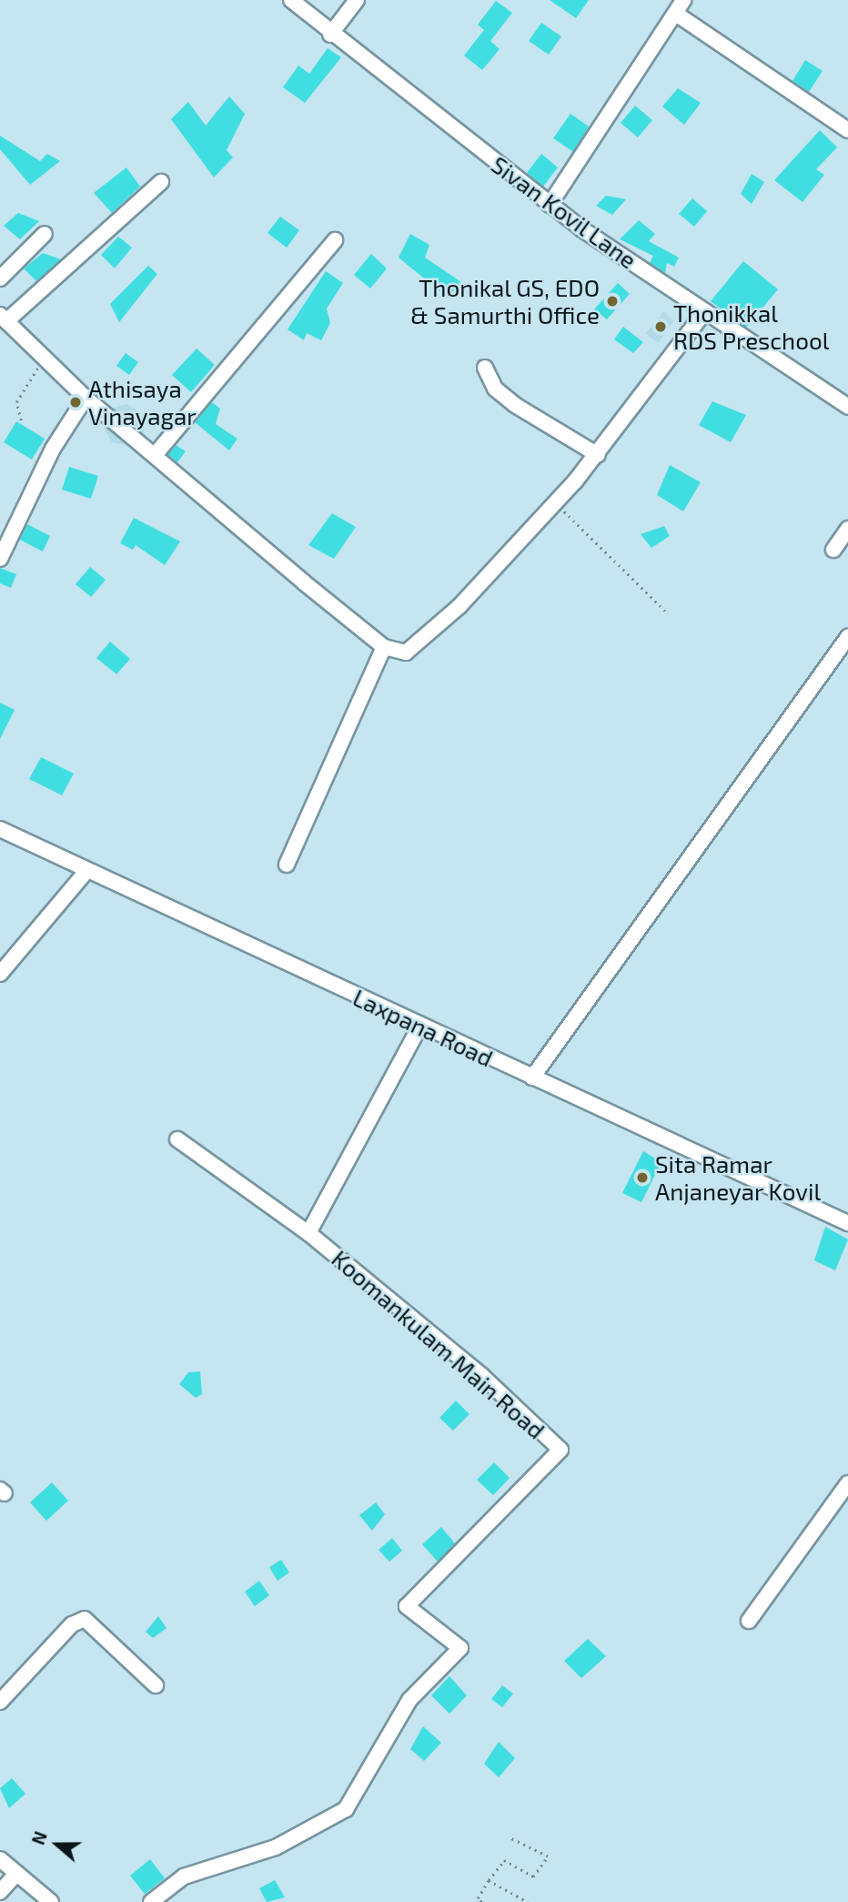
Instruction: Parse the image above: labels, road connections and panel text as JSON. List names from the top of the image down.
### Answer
{
  "streets": {
    "street": ["Sivan Kovil Lane", "Laxpana Road", "Koomankulam Main Road"]
  },
  "places": [
    "Thonikal GS, EDO & Samurthi Office",
    "Thonikkal RDS Preschool",
    "Athisaya Vinayagar",
    "Sita Ramar Anjaneyar Kovil"
  ],
  "north": "left"
}
